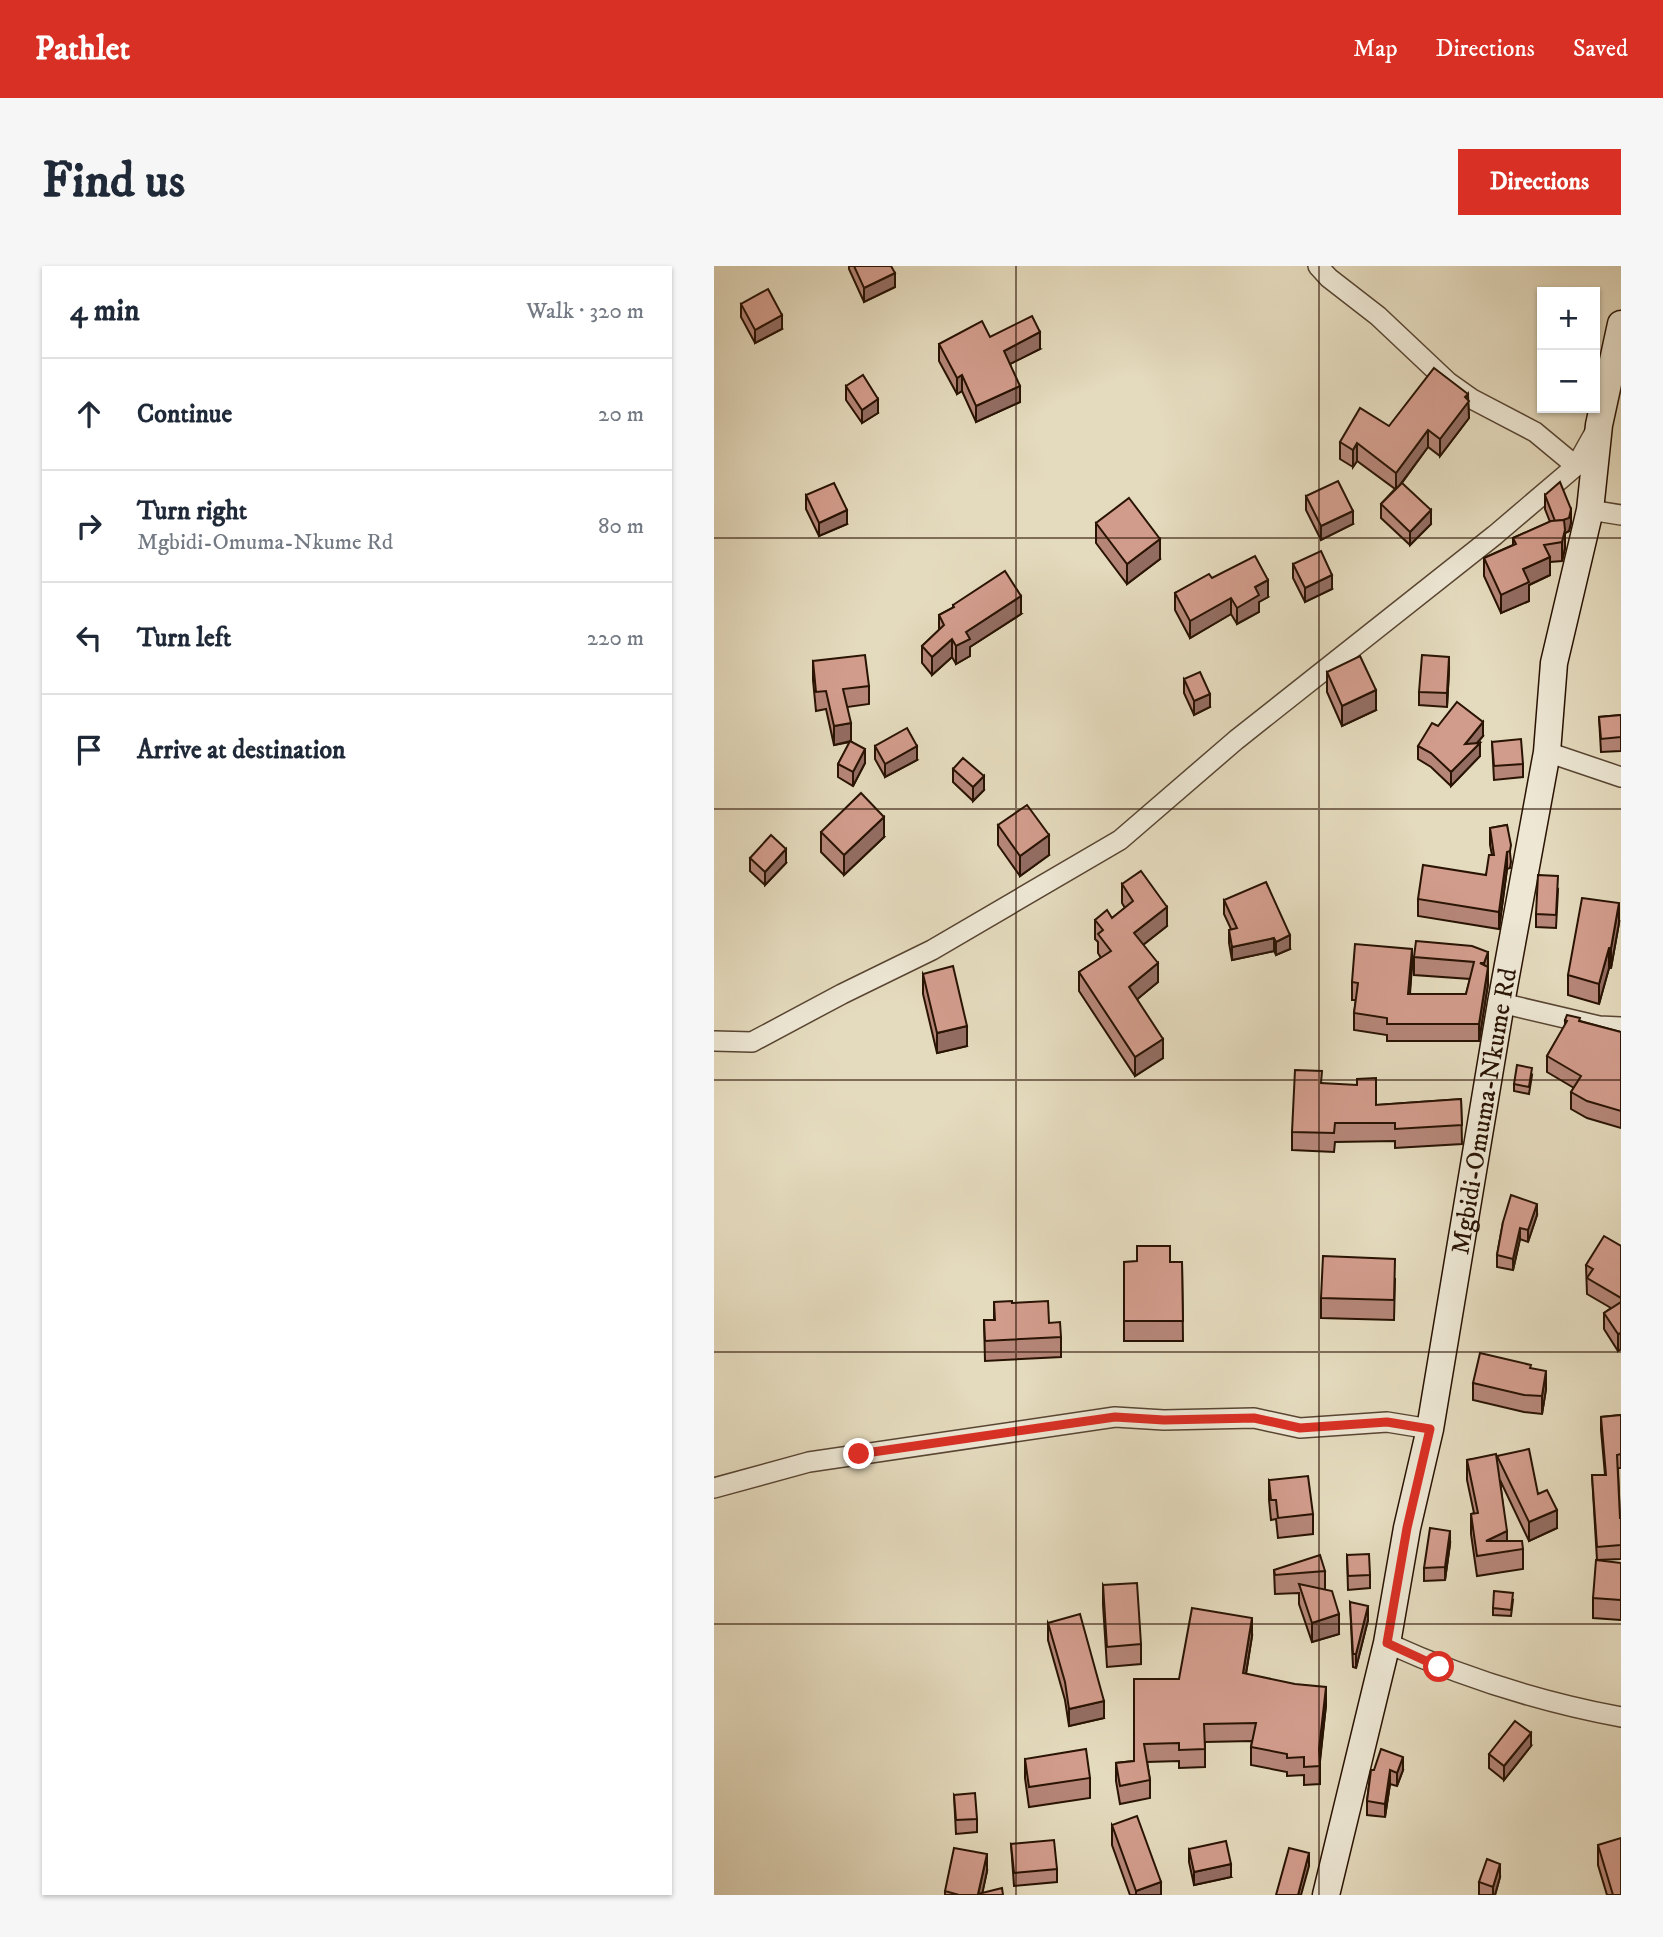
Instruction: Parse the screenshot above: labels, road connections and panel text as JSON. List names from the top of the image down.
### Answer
{
  "streets": {
    "street": ["Mgbidi-Omuma-Nkume Rd"]
  },
  "page": {
    "header": "Pathlet",
    "nav": ["Map", "Directions", "Saved"],
    "buttons": "Directions",
    "title": "Find us",
    "heading": ["4 min", "Walk · 320 m"],
    "map_buttons": ["+", "−"],
    "list": [
      ["Continue", "20 m"],
      ["Turn right", "Mgbidi-Omuma-Nkume Rd", "80 m"],
      ["Turn left", "220 m"],
      "Arrive at destination"
    ]
  }
}
